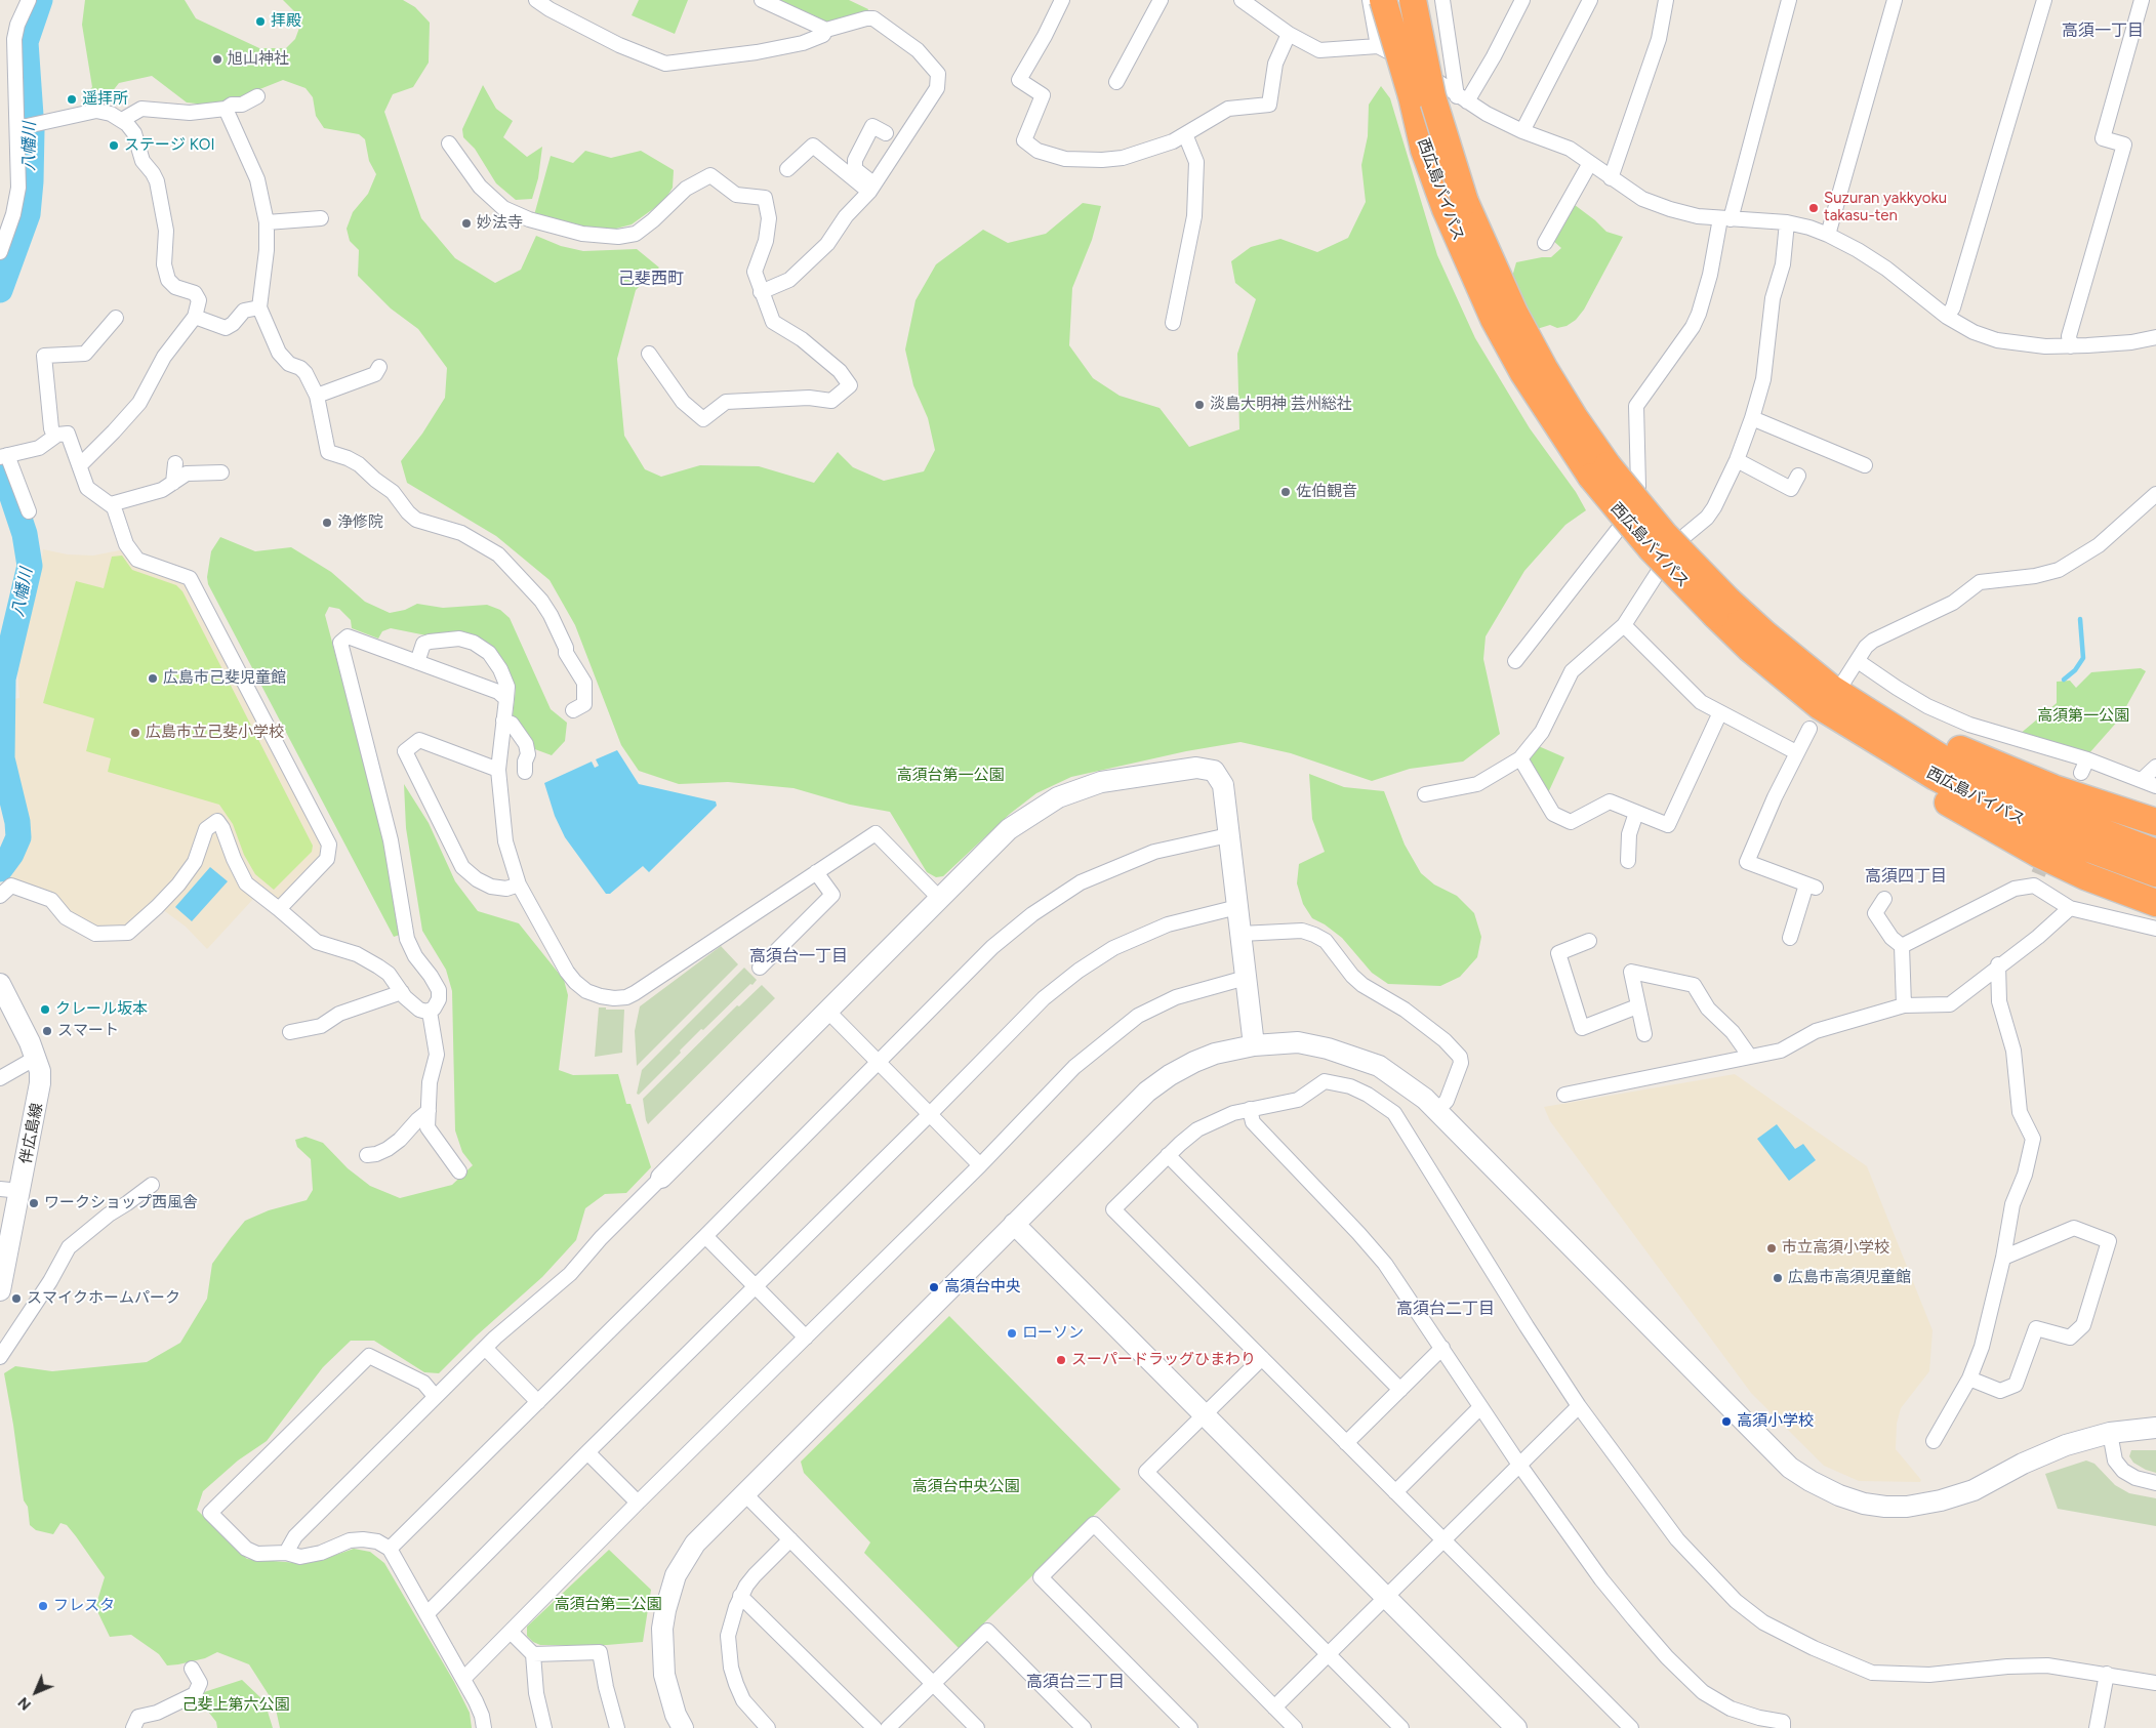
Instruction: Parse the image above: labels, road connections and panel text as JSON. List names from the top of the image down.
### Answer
{
  "streets": {
    "highway": ["西広島バイパス"],
    "street": ["伴広島線"]
  },
  "districts": [
    "高須一丁目",
    "己斐西町",
    "高須四丁目",
    "高須台一丁目",
    "高須台二丁目",
    "高須台三丁目"
  ],
  "water": ["八幡川"],
  "parks": [
    "高須第一公園",
    "高須台第一公園",
    "高須台中央公園",
    "高須台第二公園",
    "己斐上第六公園"
  ],
  "places": [
    "拝殿",
    "旭山神社",
    "遥拝所",
    "ステージ KOI",
    "Suzuran yakkyoku takasu-ten",
    "妙法寺",
    "淡島大明神 芸州総社",
    "佐伯観音",
    "浄修院",
    "広島市己斐児童館",
    "広島市立己斐小学校",
    "クレール坂本",
    "スマート",
    "ワークショップ西風舎",
    "市立高須小学校",
    "広島市高須児童館",
    "高須台中央",
    "スマイクホームパーク",
    "ローソン",
    "スーパードラッグひまわり",
    "高須小学校",
    "フレスタ"
  ],
  "north": "bottom left"
}
